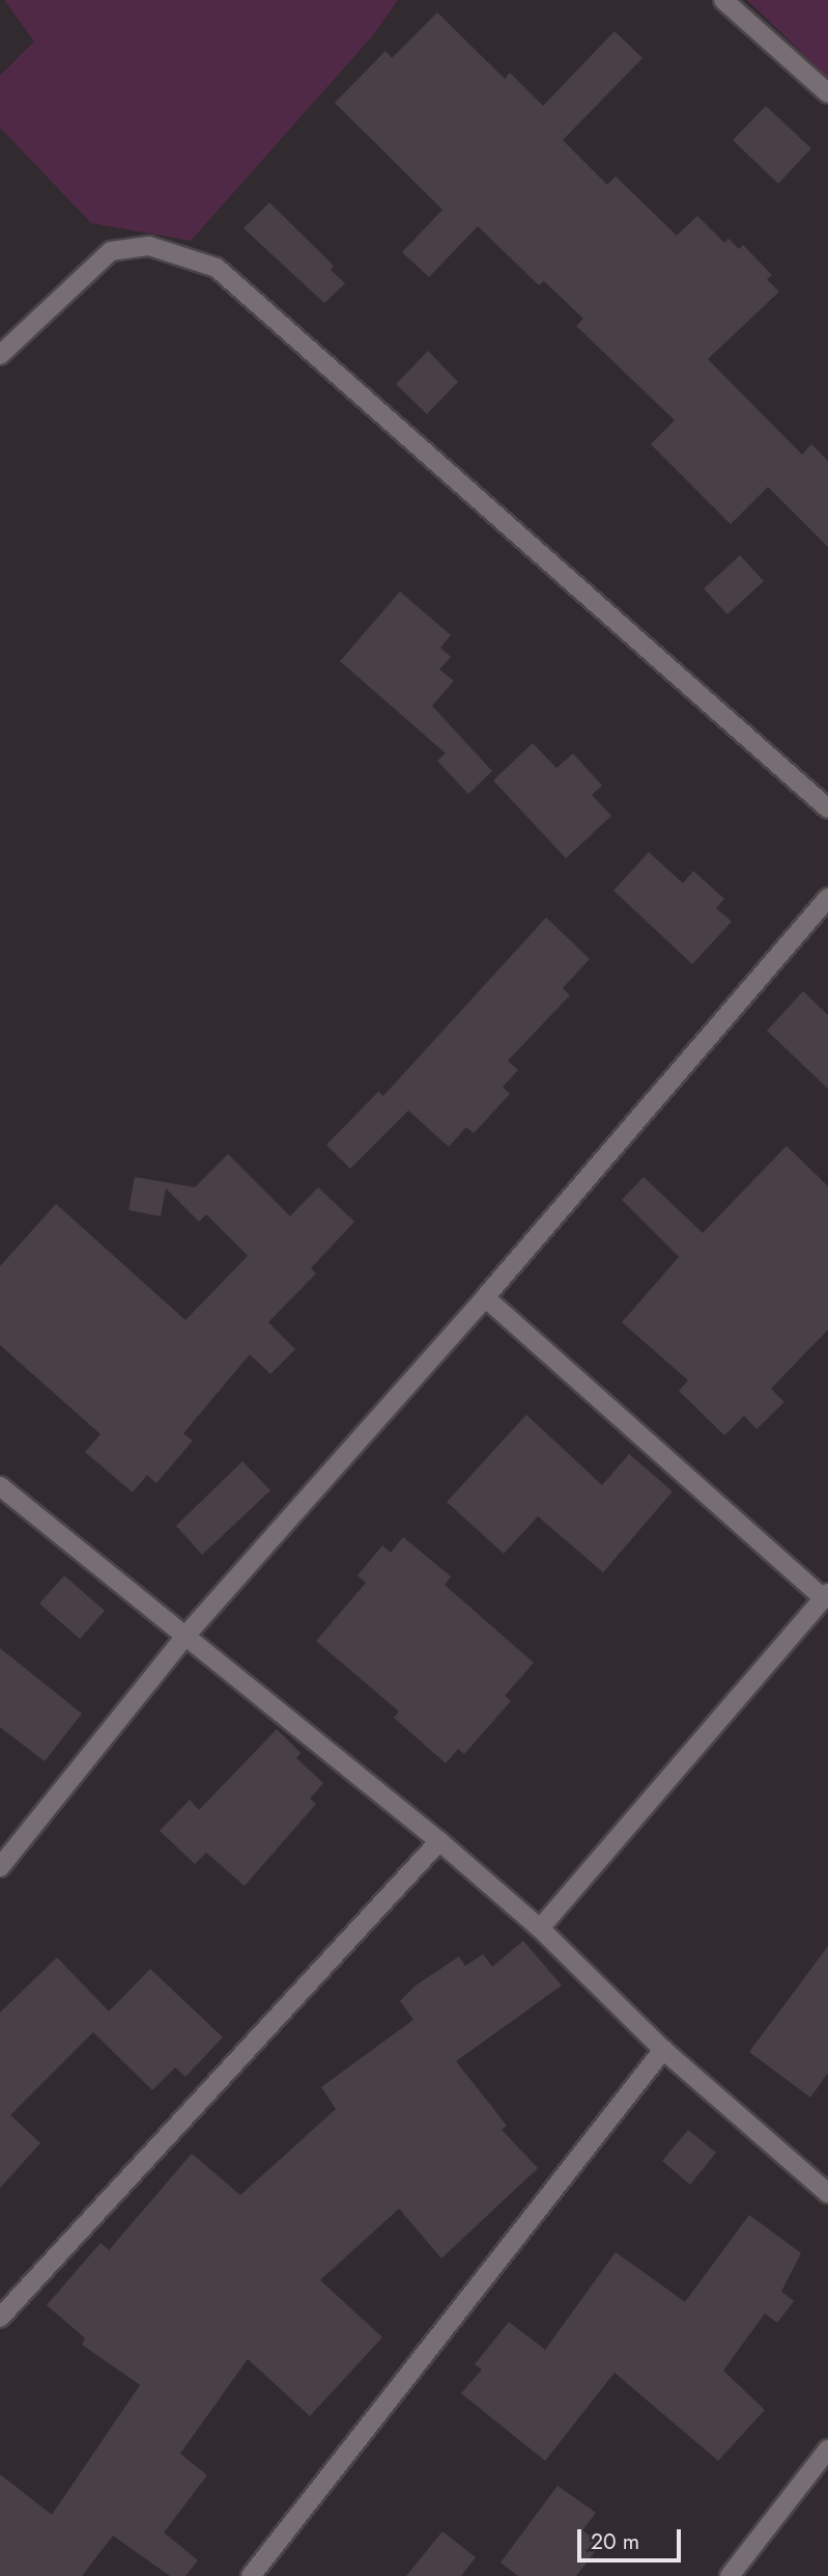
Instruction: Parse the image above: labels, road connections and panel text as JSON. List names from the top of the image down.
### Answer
{
  "scale_bar": "20 m"
}
